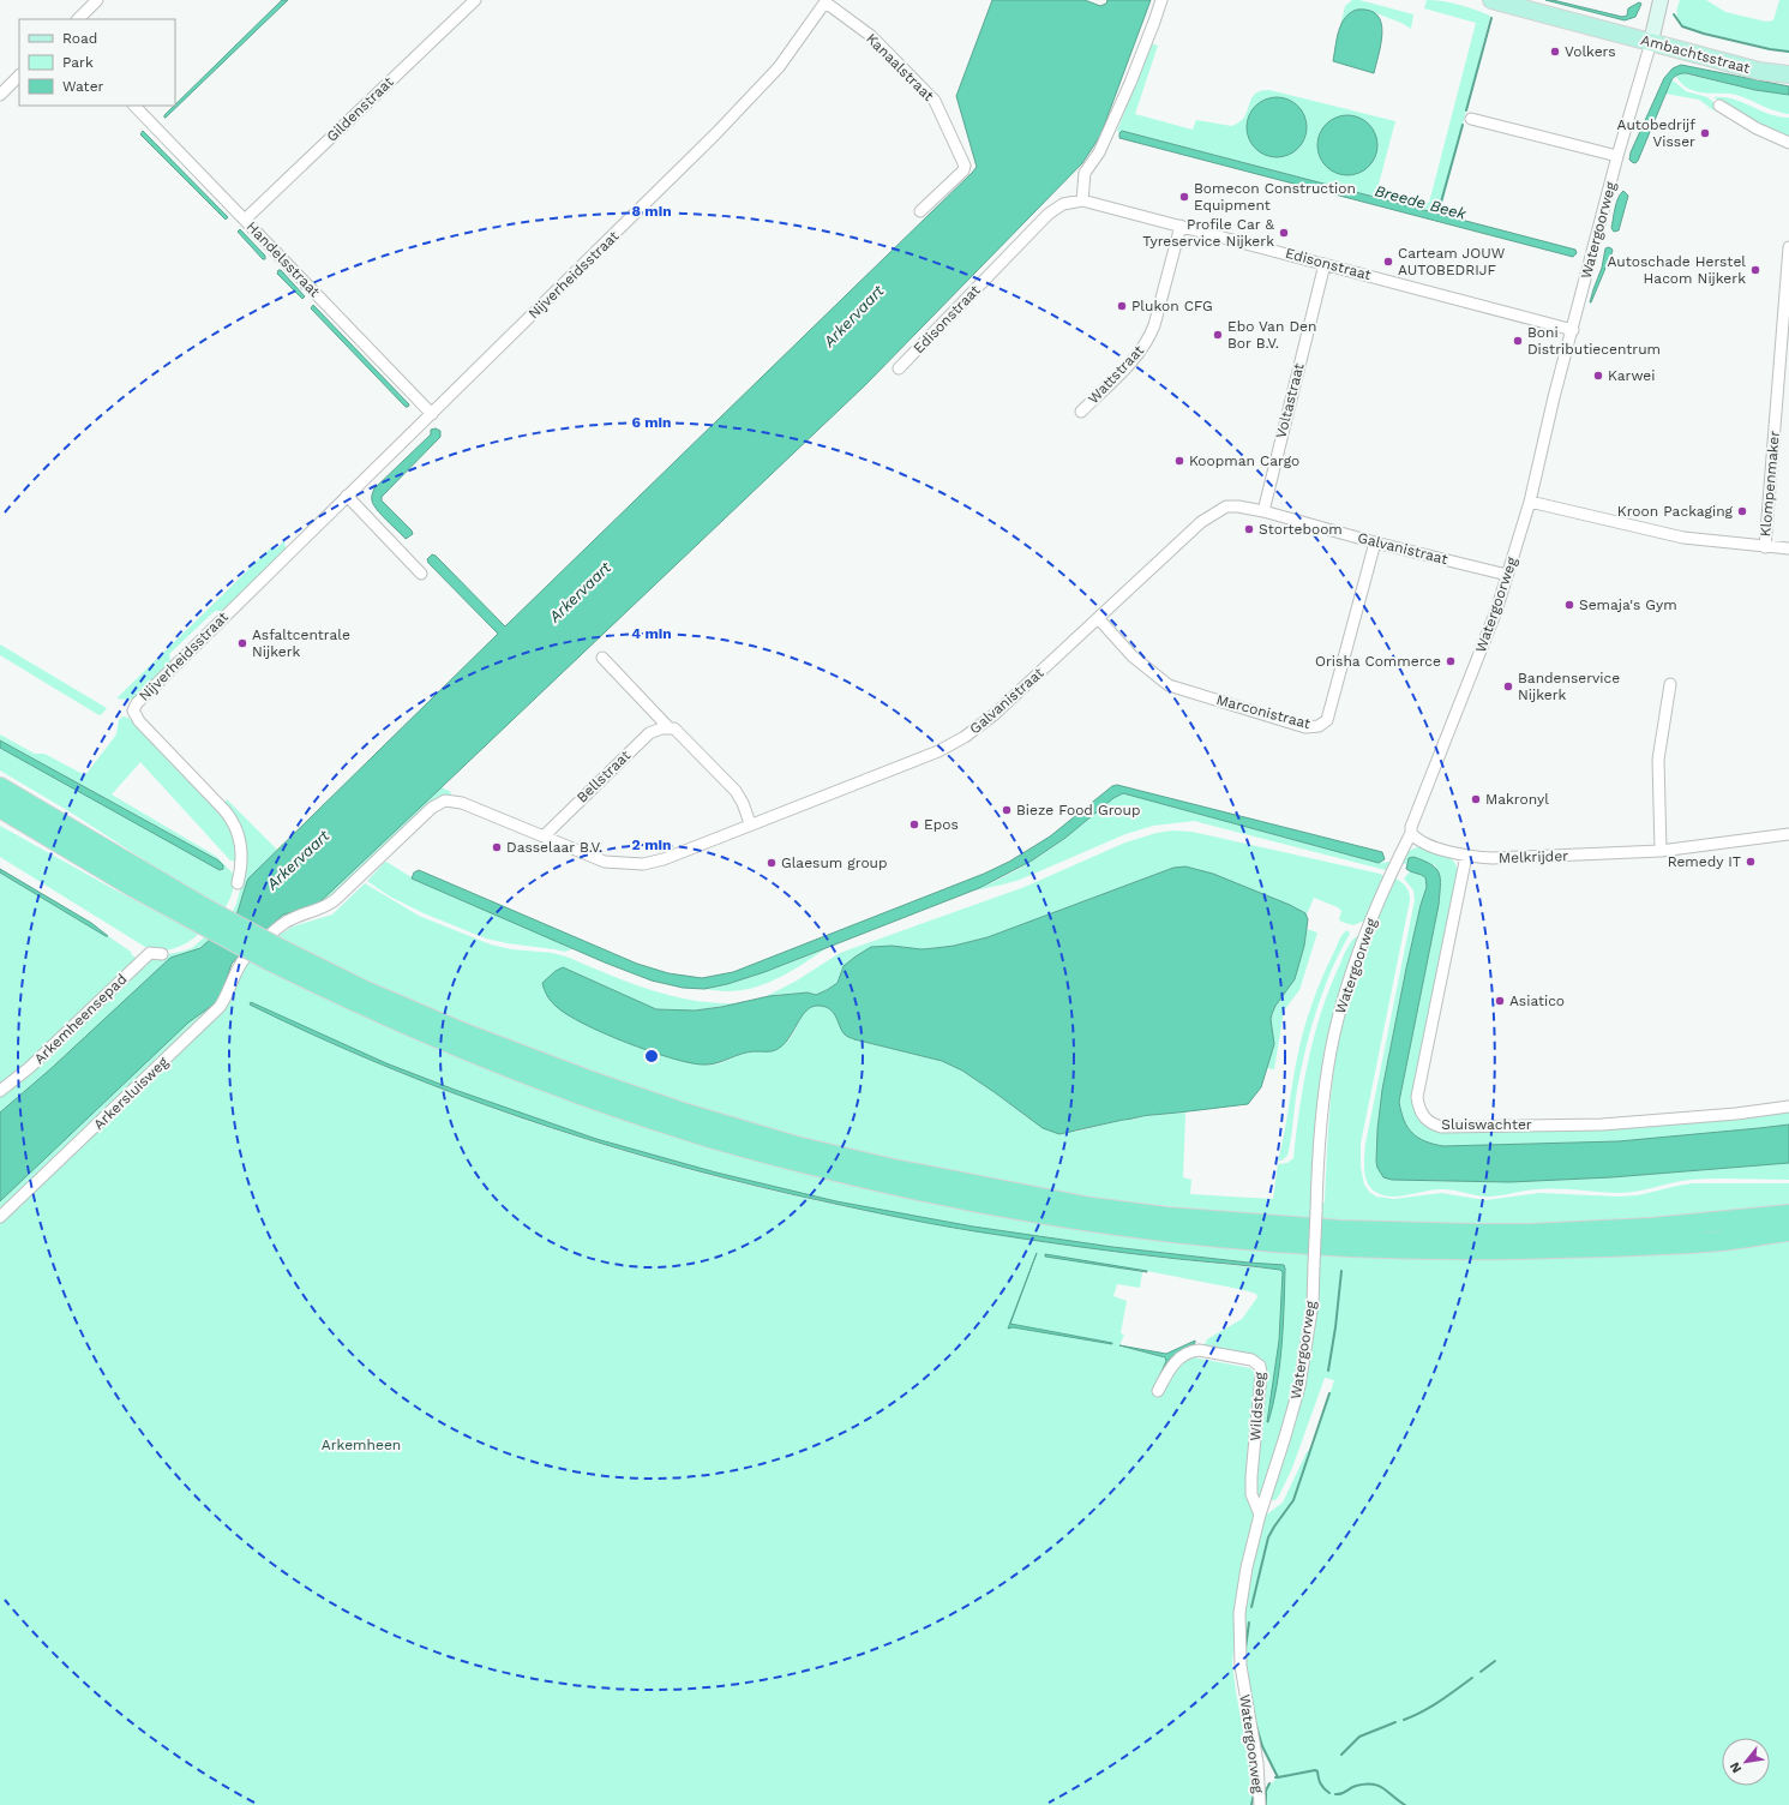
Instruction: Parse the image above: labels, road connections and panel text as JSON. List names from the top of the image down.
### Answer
{
  "streets": {
    "main road": ["Ambachtsstraat"],
    "street": [
      "Kanaalstraat",
      "Gildenstraat",
      "Watergoorweg",
      "Handelsstraat",
      "Edisonstraat",
      "Nijverheidsstraat",
      "Wattstraat",
      "Voltastraat",
      "Klompenmaker",
      "Galvanistraat",
      "Marconistraat",
      "Bellstraat",
      "Melkrijder",
      "Arkemheensepad",
      "Arkersluisweg",
      "Sluiswachter",
      "Wildsteeg"
    ]
  },
  "crossings": [
    ["Ambachtsstraat", "Watergoorweg"],
    ["Kanaalstraat", "Nijverheidsstraat"],
    ["Gildenstraat", "Handelsstraat"],
    ["Watergoorweg", "Edisonstraat"],
    ["Watergoorweg", "Galvanistraat"],
    ["Watergoorweg", "Melkrijder"],
    ["Watergoorweg", "Wildsteeg"],
    ["Handelsstraat", "Nijverheidsstraat"],
    ["Edisonstraat", "Wattstraat"],
    ["Edisonstraat", "Voltastraat"],
    ["Voltastraat", "Galvanistraat"],
    ["Galvanistraat", "Marconistraat"],
    ["Galvanistraat", "Bellstraat"],
    ["Melkrijder", "Sluiswachter"]
  ],
  "water": ["Breede Beek", "Arkervaart"],
  "parks": ["Arkemheen"],
  "places": [
    "Volkers",
    "Autobedrijf Visser",
    "Bomecon Construction Equipment",
    "Profile Car & Tyreservice Nijkerk",
    "Carteam JOUW AUTOBEDRIJF",
    "Autoschade Herstel Hacom Nijkerk",
    "Plukon CFG",
    "Ebo Van Den Bor B.V.",
    "Boni Distributiecentrum",
    "Karwei",
    "Koopman Cargo",
    "Kroon Packaging",
    "Storteboom",
    "Semaja's Gym",
    "Asfaltcentrale Nijkerk",
    "Orisha Commerce",
    "Bandenservice Nijkerk",
    "Makronyl",
    "Bieze Food Group",
    "Epos",
    "Dasselaar B.V.",
    "Remedy IT",
    "Glaesum group",
    "Asiatico"
  ],
  "legend": ["Road", "Park", "Water"],
  "north": "bottom left",
  "rings": [
    "8 min",
    "6 min",
    "4 min",
    "2 min"
  ]
}
